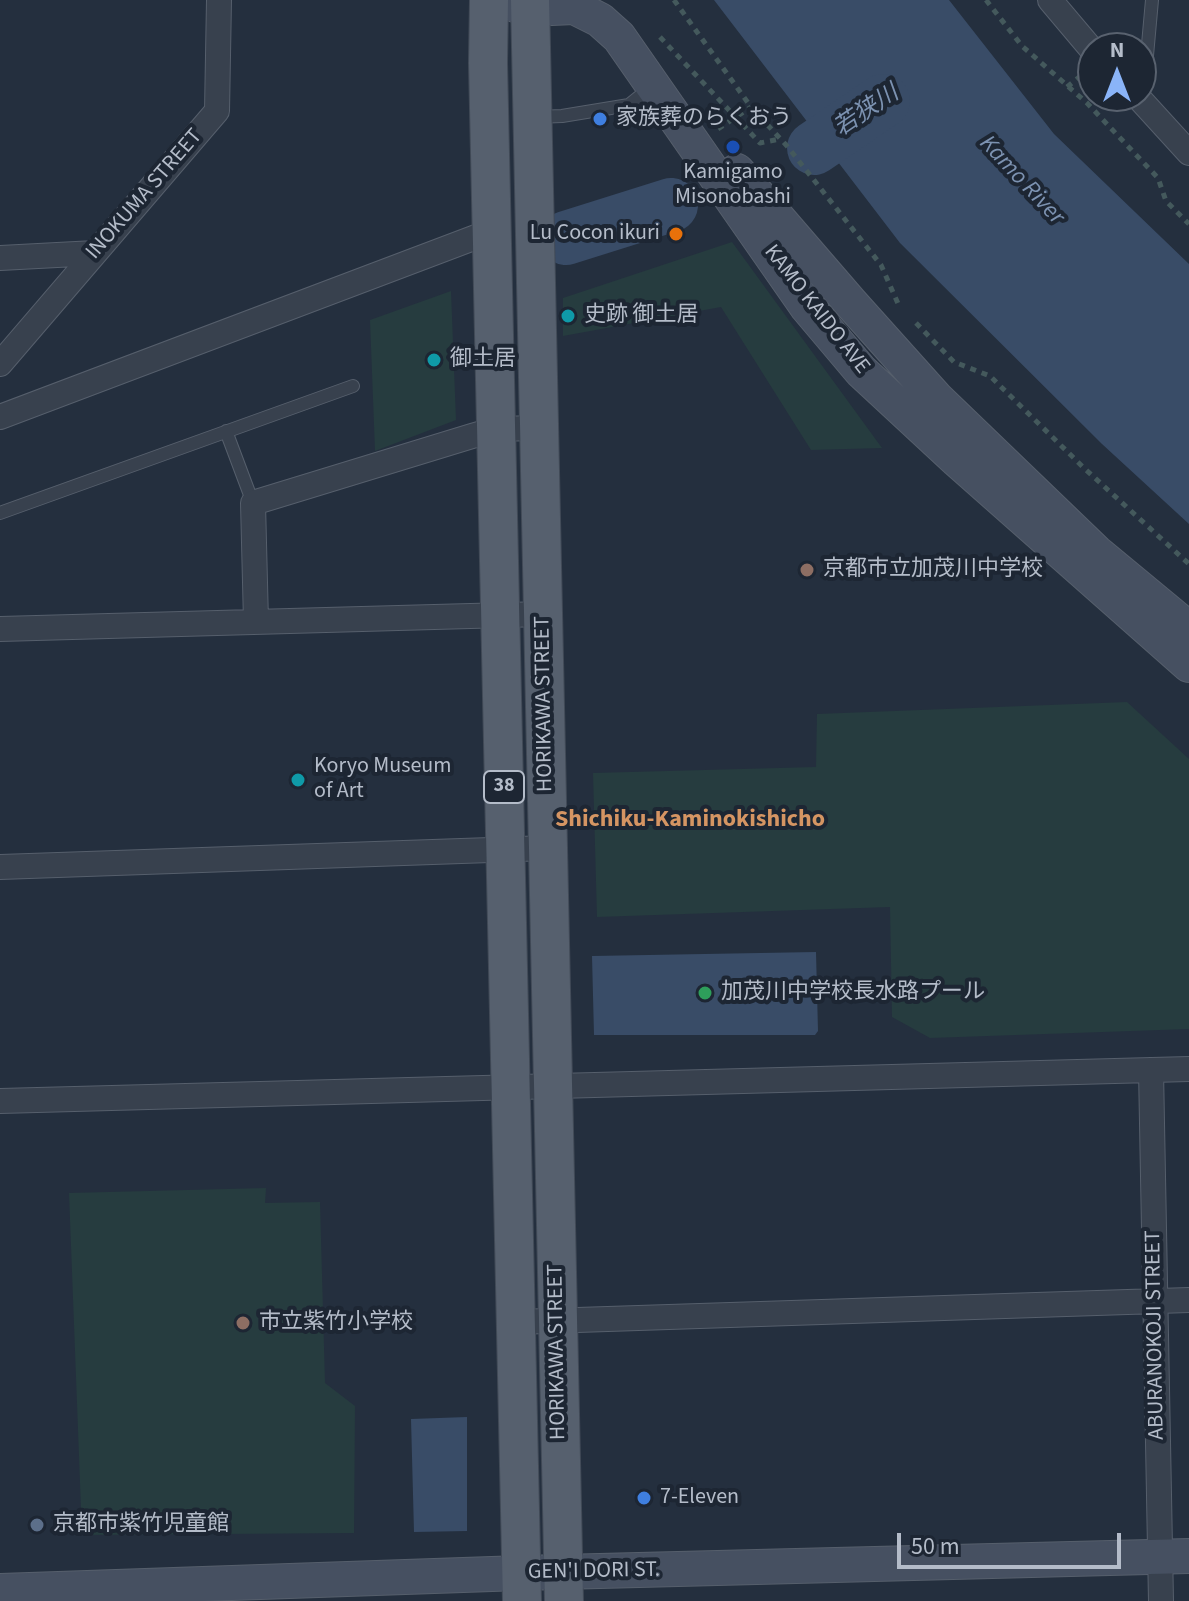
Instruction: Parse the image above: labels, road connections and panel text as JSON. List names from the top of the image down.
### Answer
{
  "streets": {
    "main road": ["HORIKAWA STREET", "38"],
    "street": [
      "INOKUMA STREET",
      "KAMO KAIDO AVE",
      "ABURANOKOJI STREET",
      "GEN'I DORI ST."
    ]
  },
  "crossings": [
    ["KAMO KAIDO AVE", "HORIKAWA STREET"],
    ["HORIKAWA STREET", "GEN'I DORI ST."],
    ["ABURANOKOJI STREET", "GEN'I DORI ST."]
  ],
  "districts": ["Shichiku-Kaminokishicho"],
  "water": ["若狭川", "Kamo River"],
  "places": [
    "家族葬のらくおう",
    "Kamigamo Misonobashi",
    "Lu Cocon ikuri",
    "史跡 御土居",
    "御土居",
    "京都市立加茂川中学校",
    "Koryo Museum of Art",
    "加茂川中学校長水路プール",
    "市立紫竹小学校",
    "7-Eleven",
    "京都市紫竹児童館"
  ],
  "scale_bar": "50 m",
  "north": "top"
}
